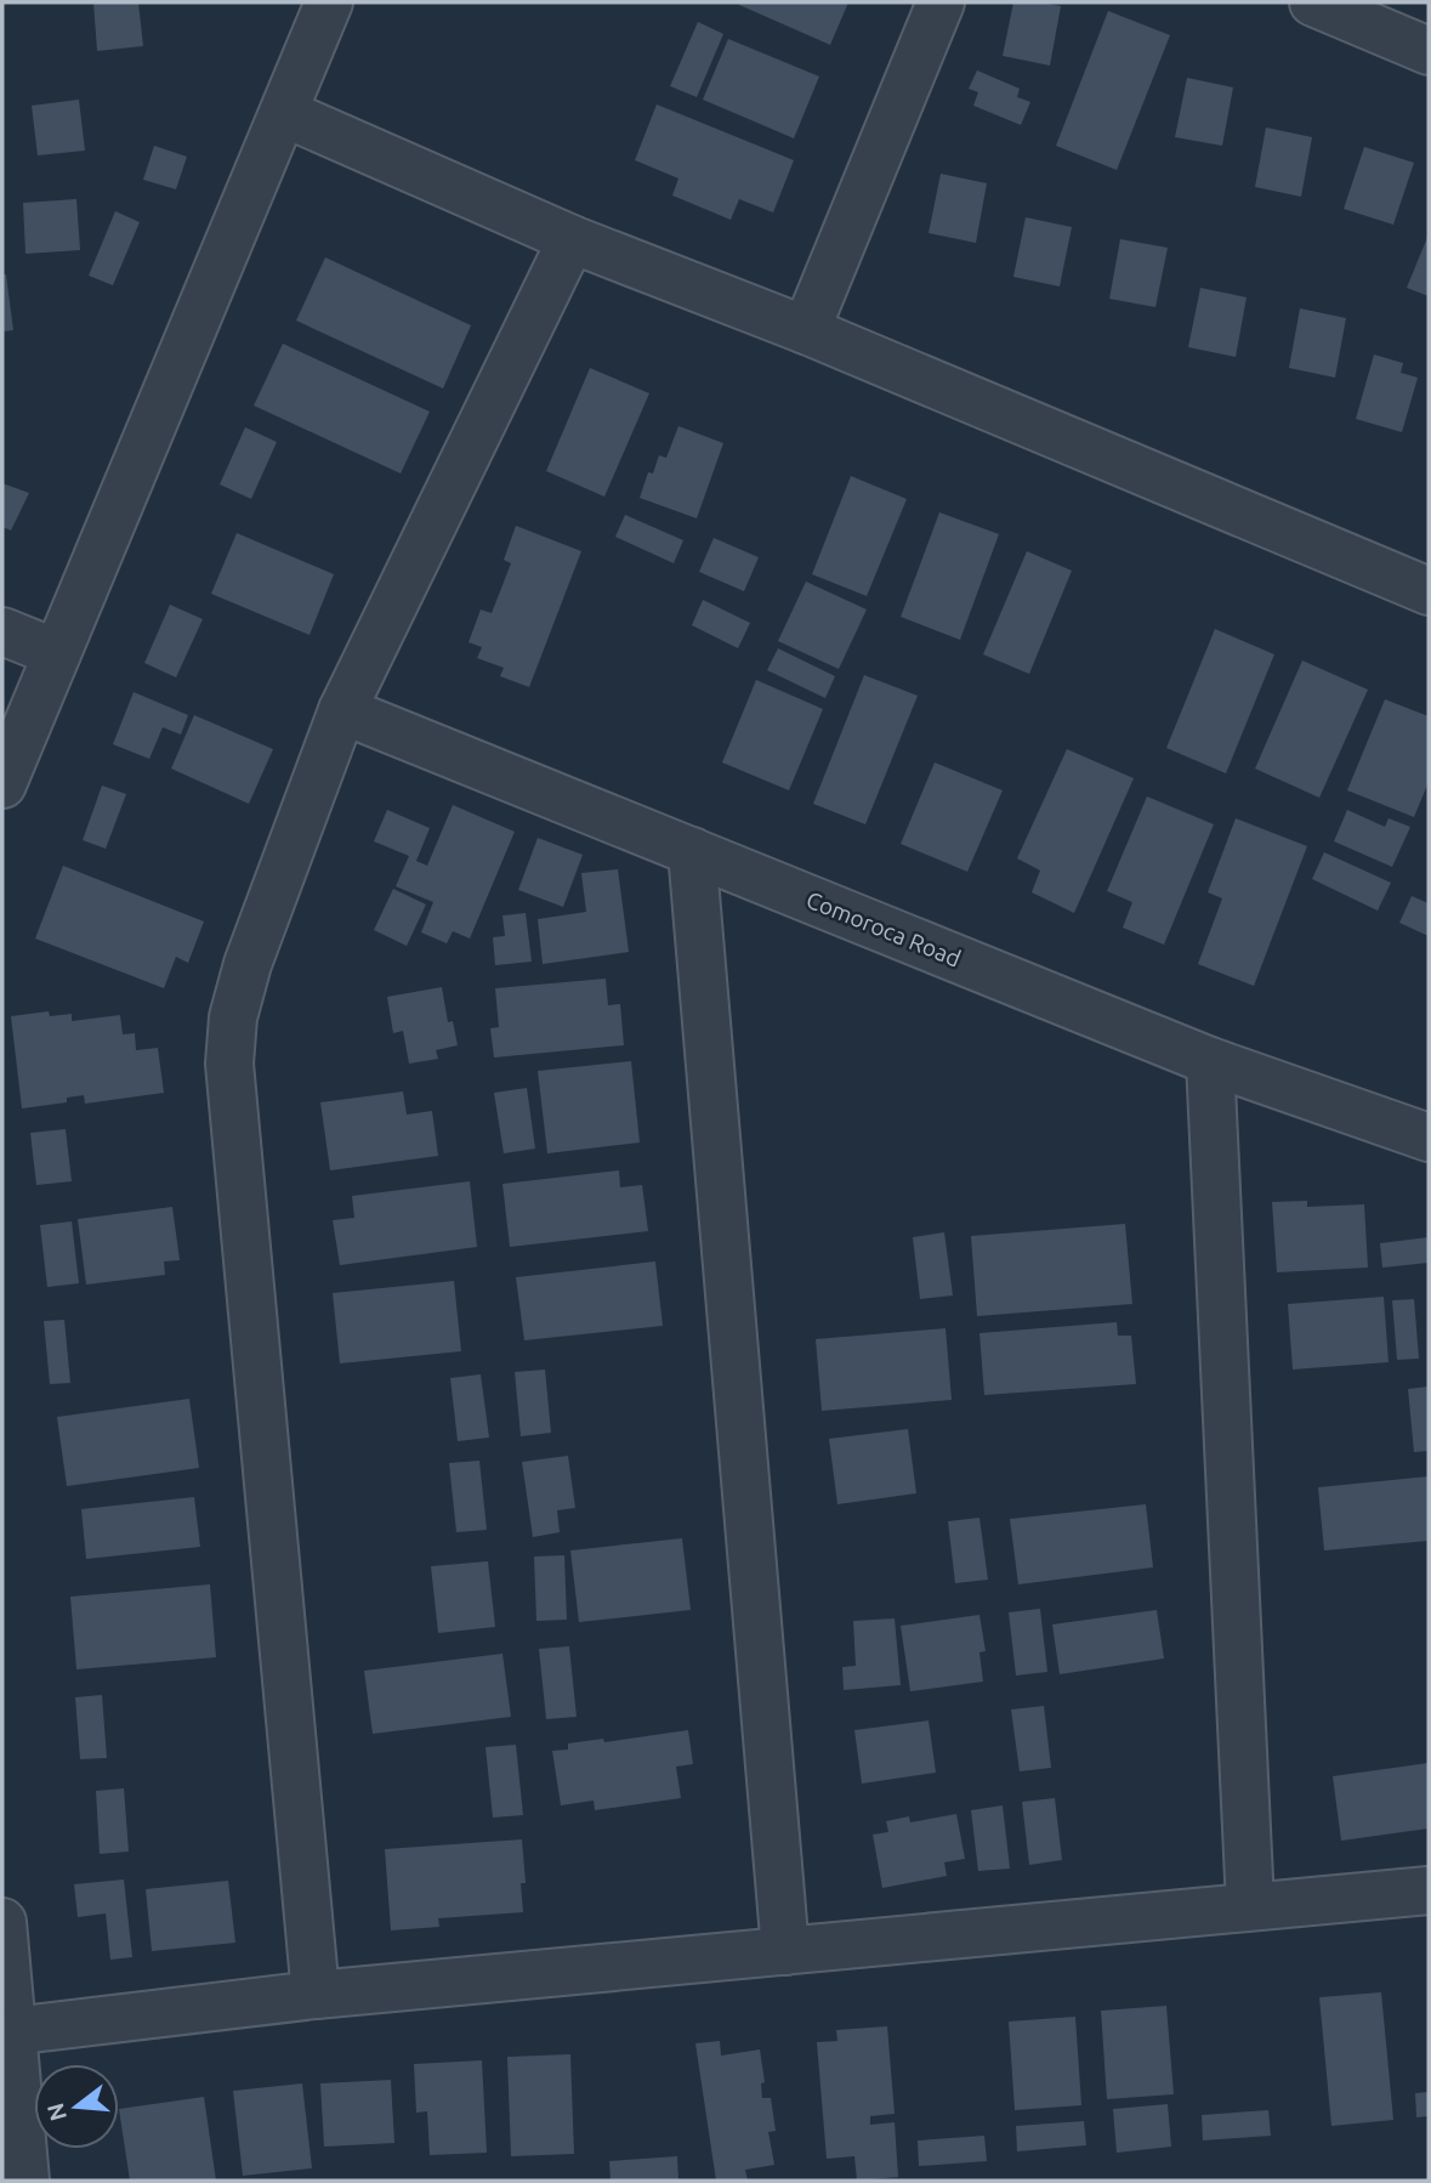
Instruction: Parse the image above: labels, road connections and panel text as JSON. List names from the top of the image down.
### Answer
{
  "streets": {
    "street": ["Comoroca Road"]
  },
  "north": "left"
}
